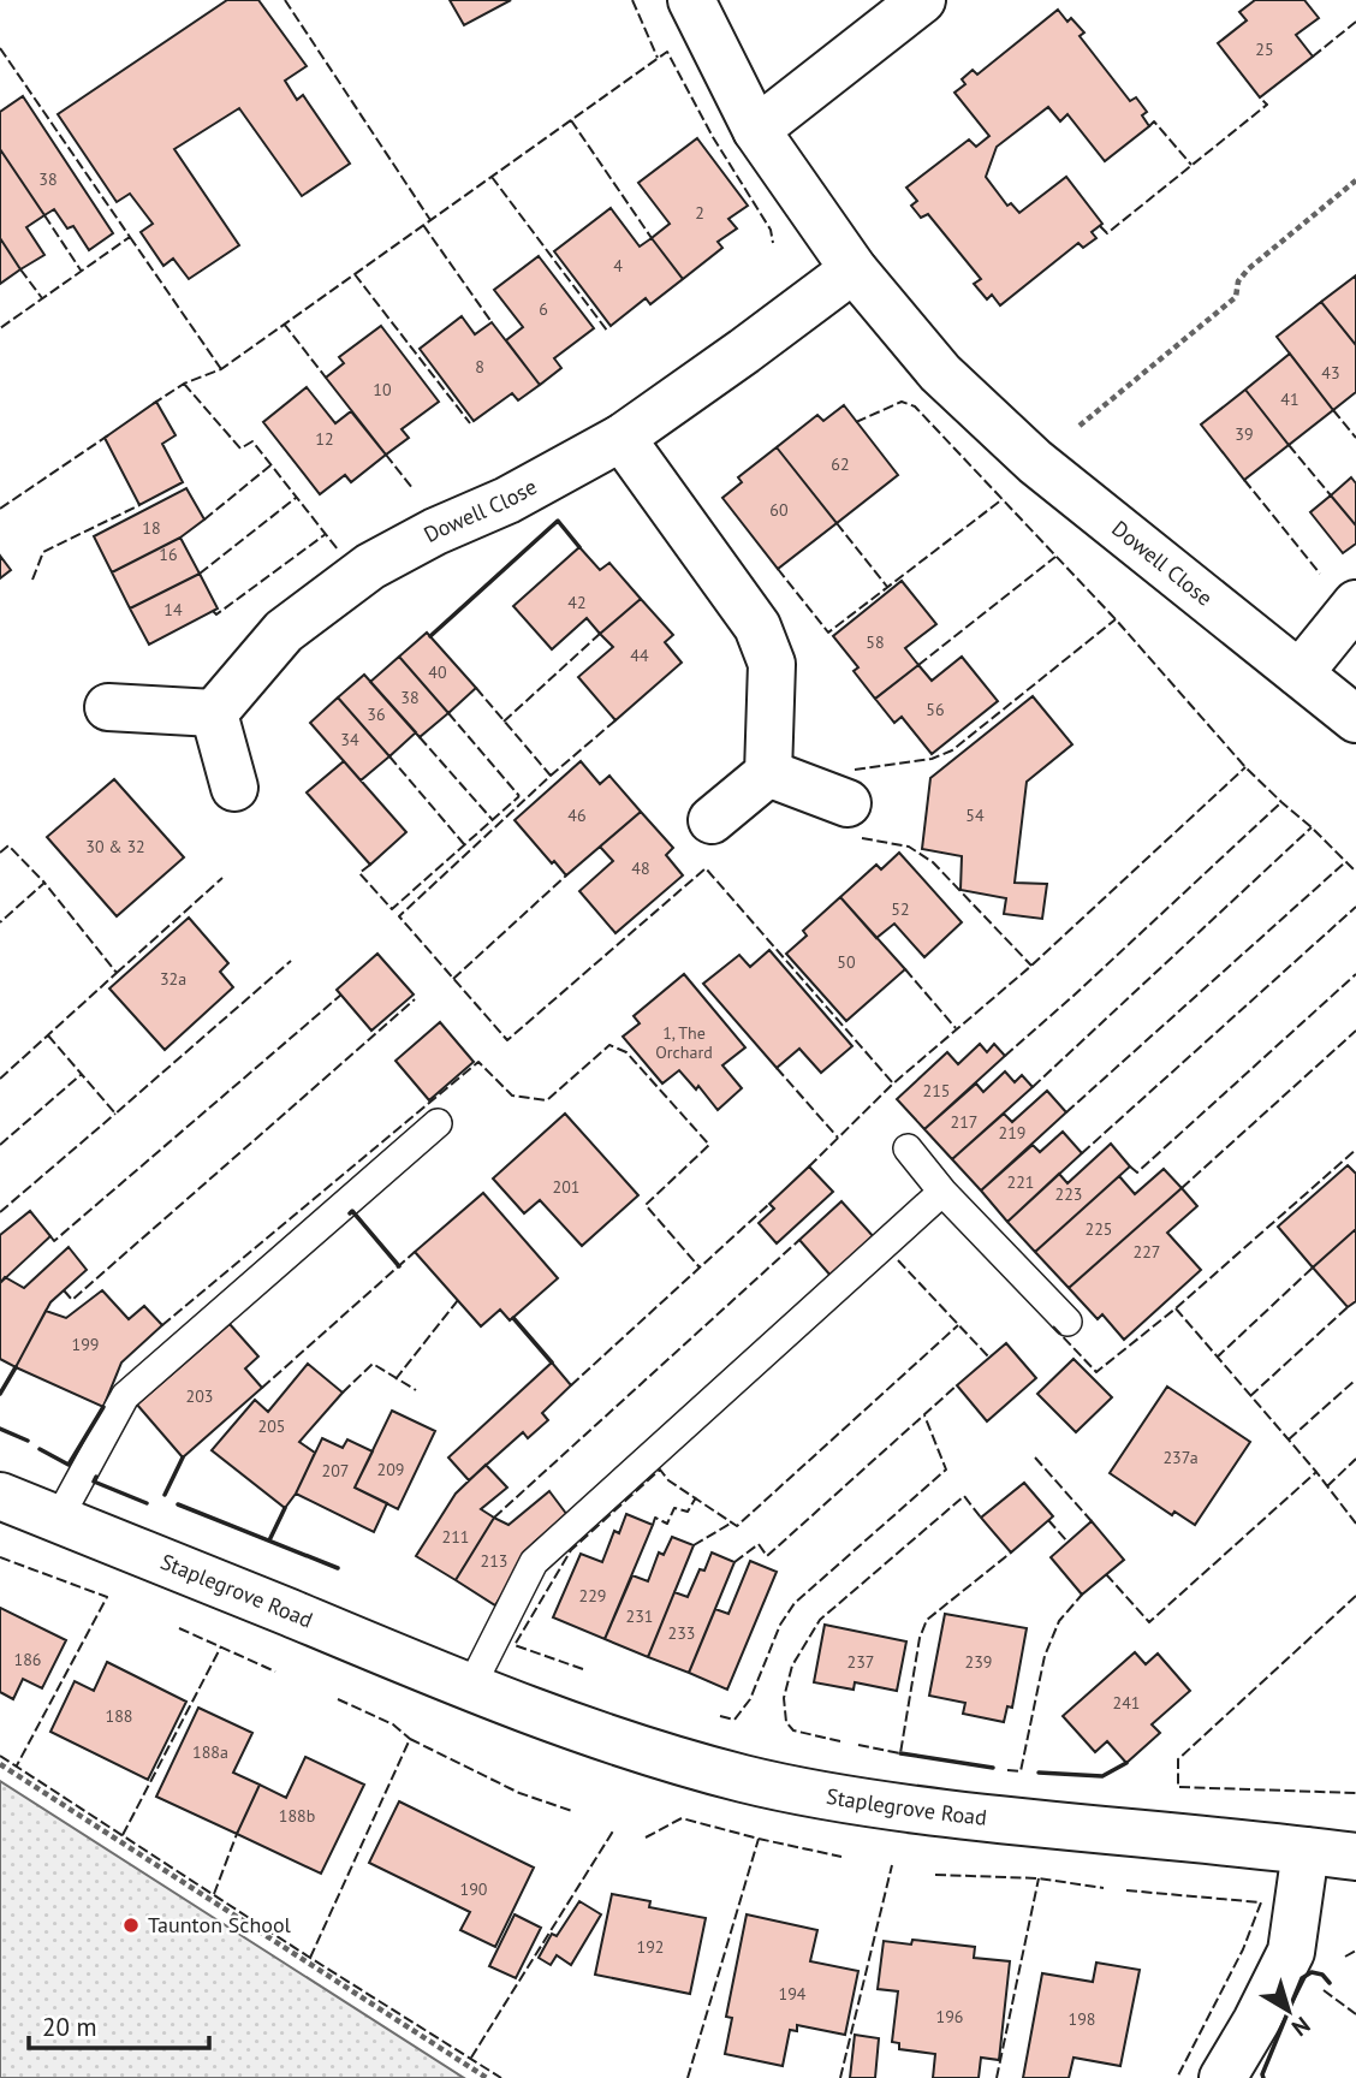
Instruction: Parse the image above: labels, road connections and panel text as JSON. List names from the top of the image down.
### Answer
{
  "streets": {
    "street": ["Dowell Close", "Staplegrove Road"]
  },
  "places": ["Taunton School"],
  "house_numbers": [
    "25",
    "38",
    "2",
    "4",
    "6",
    "8",
    "43",
    "10",
    "41",
    "39",
    "12",
    "62",
    "60",
    "18",
    "16",
    "42",
    "14",
    "58",
    "44",
    "40",
    "38",
    "56",
    "36",
    "34",
    "46",
    "54",
    "30 & 32",
    "48",
    "52",
    "50",
    "32a",
    "1, The Orchard",
    "215",
    "217",
    "219",
    "221",
    "201",
    "223",
    "225",
    "227",
    "199",
    "203",
    "205",
    "237a",
    "209",
    "207",
    "211",
    "213",
    "229",
    "231",
    "233",
    "186",
    "237",
    "239",
    "241",
    "188",
    "188a",
    "188b",
    "190",
    "192",
    "194",
    "196",
    "198"
  ],
  "scale_bar": "20 m",
  "north": "bottom right"
}
